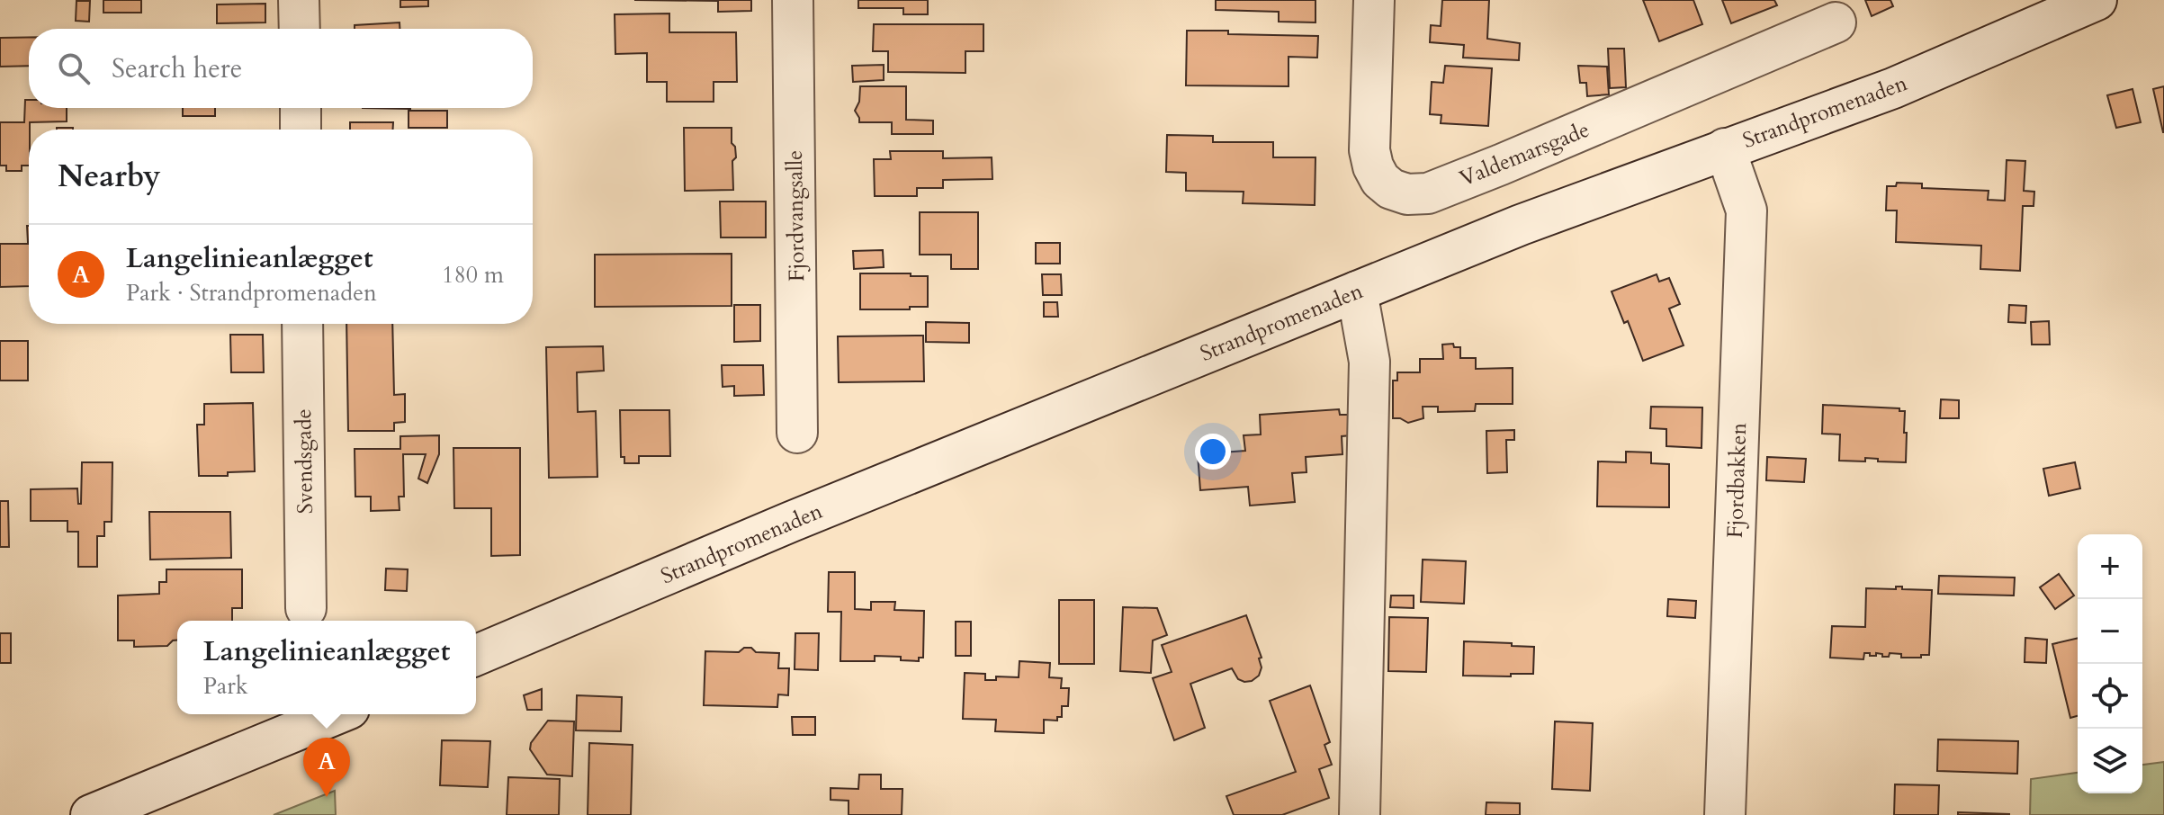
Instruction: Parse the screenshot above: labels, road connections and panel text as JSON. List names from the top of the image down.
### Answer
{
  "streets": {
    "street": [
      "Strandpromenaden",
      "Valdemarsgade",
      "Fjordvangsalle",
      "Svendsgade",
      "Fjordbakken"
    ]
  },
  "crossings": [
    ["Strandpromenaden", "Fjordbakken"]
  ],
  "page": {
    "search": "Search here",
    "heading": "Nearby",
    "list": [
      {
        "mark": "A",
        "name": "Langelinieanlægget",
        "note": "Park · Strandpromenaden",
        "value": "180 m"
      }
    ],
    "map_buttons": ["+", "−"],
    "popup": ["Langelinieanlægget", "Park"],
    "pins": "A"
  }
}
